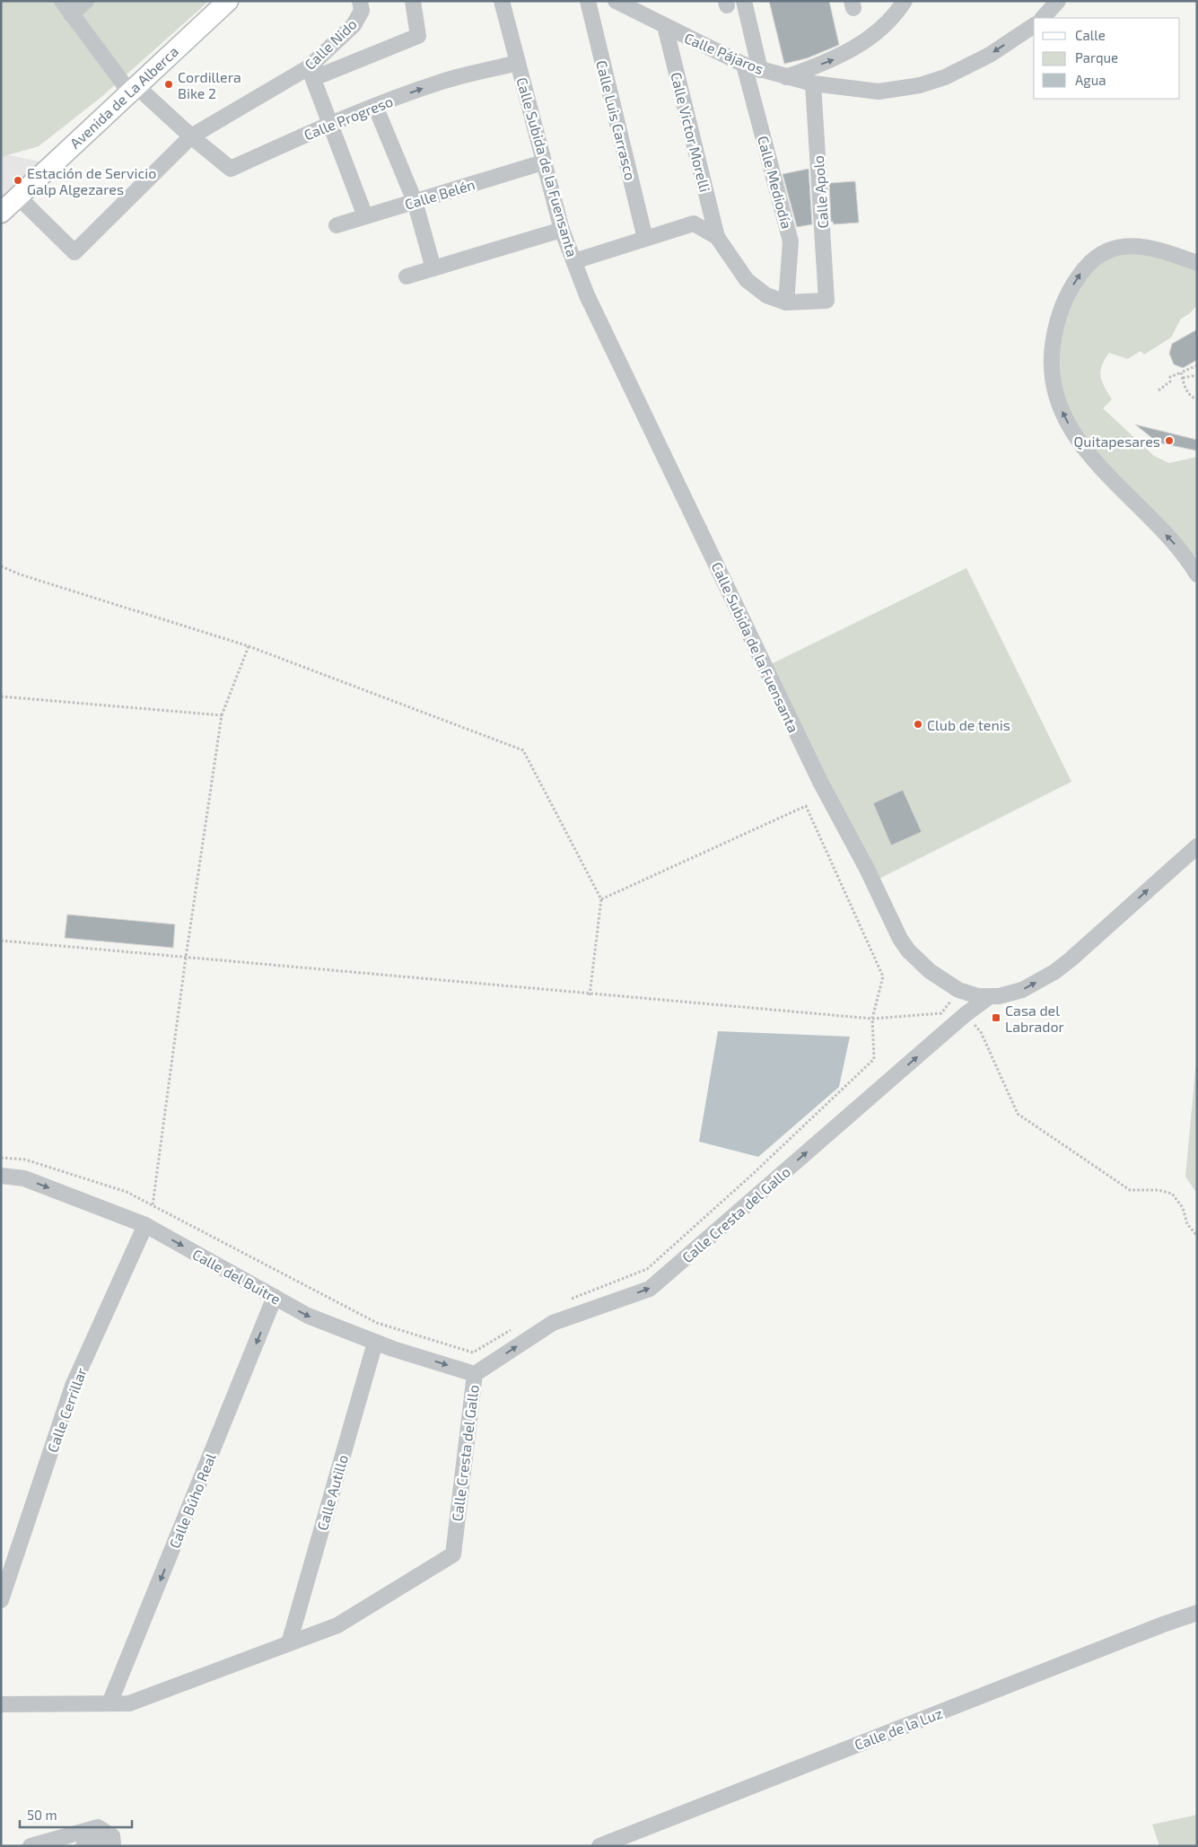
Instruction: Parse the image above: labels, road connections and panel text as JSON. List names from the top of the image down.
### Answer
{
  "streets": {
    "main road": ["Avenida de La Alberca"],
    "street": [
      "Calle Nido",
      "Calle Pájaros",
      "Calle Progreso",
      "Calle Luis Carrasco",
      "Calle Victor Morelli",
      "Calle Subida de la Fuensanta",
      "Calle Mediodía",
      "Calle Apolo",
      "Calle Belén",
      "Calle Cresta del Gallo",
      "Calle del Buitre",
      "Calle Cerrillar",
      "Calle Autillo",
      "Calle Búho Real",
      "Calle de la Luz"
    ]
  },
  "crossings": [
    ["Calle Nido", "Avenida de La Alberca"],
    ["Calle Nido", "Calle Progreso"],
    ["Calle Pájaros", "Calle Victor Morelli"],
    ["Calle Pájaros", "Calle Mediodía"],
    ["Calle Pájaros", "Calle Apolo"],
    ["Calle Progreso", "Calle Subida de la Fuensanta"],
    ["Calle Subida de la Fuensanta", "Calle Belén"],
    ["Calle Subida de la Fuensanta", "Calle Cresta del Gallo"],
    ["Calle Mediodía", "Calle Apolo"],
    ["Calle Cresta del Gallo", "Calle del Buitre"],
    ["Calle Cresta del Gallo", "Calle Autillo"],
    ["Calle Cresta del Gallo", "Calle Búho Real"],
    ["Calle del Buitre", "Calle Cerrillar"],
    ["Calle del Buitre", "Calle Autillo"],
    ["Calle del Buitre", "Calle Búho Real"]
  ],
  "one_way": [
    "Calle Progreso",
    "Calle Cresta del Gallo",
    "Calle del Buitre",
    "Calle Búho Real"
  ],
  "places": {
    "other": [
      "Cordillera Bike 2",
      "Estación de Servicio Galp Algezares",
      "Quitapesares",
      "Club de tenis"
    ],
    "transit": ["Casa del Labrador"]
  },
  "legend": ["Calle", "Parque", "Agua"],
  "scale_bar": "50 m"
}
